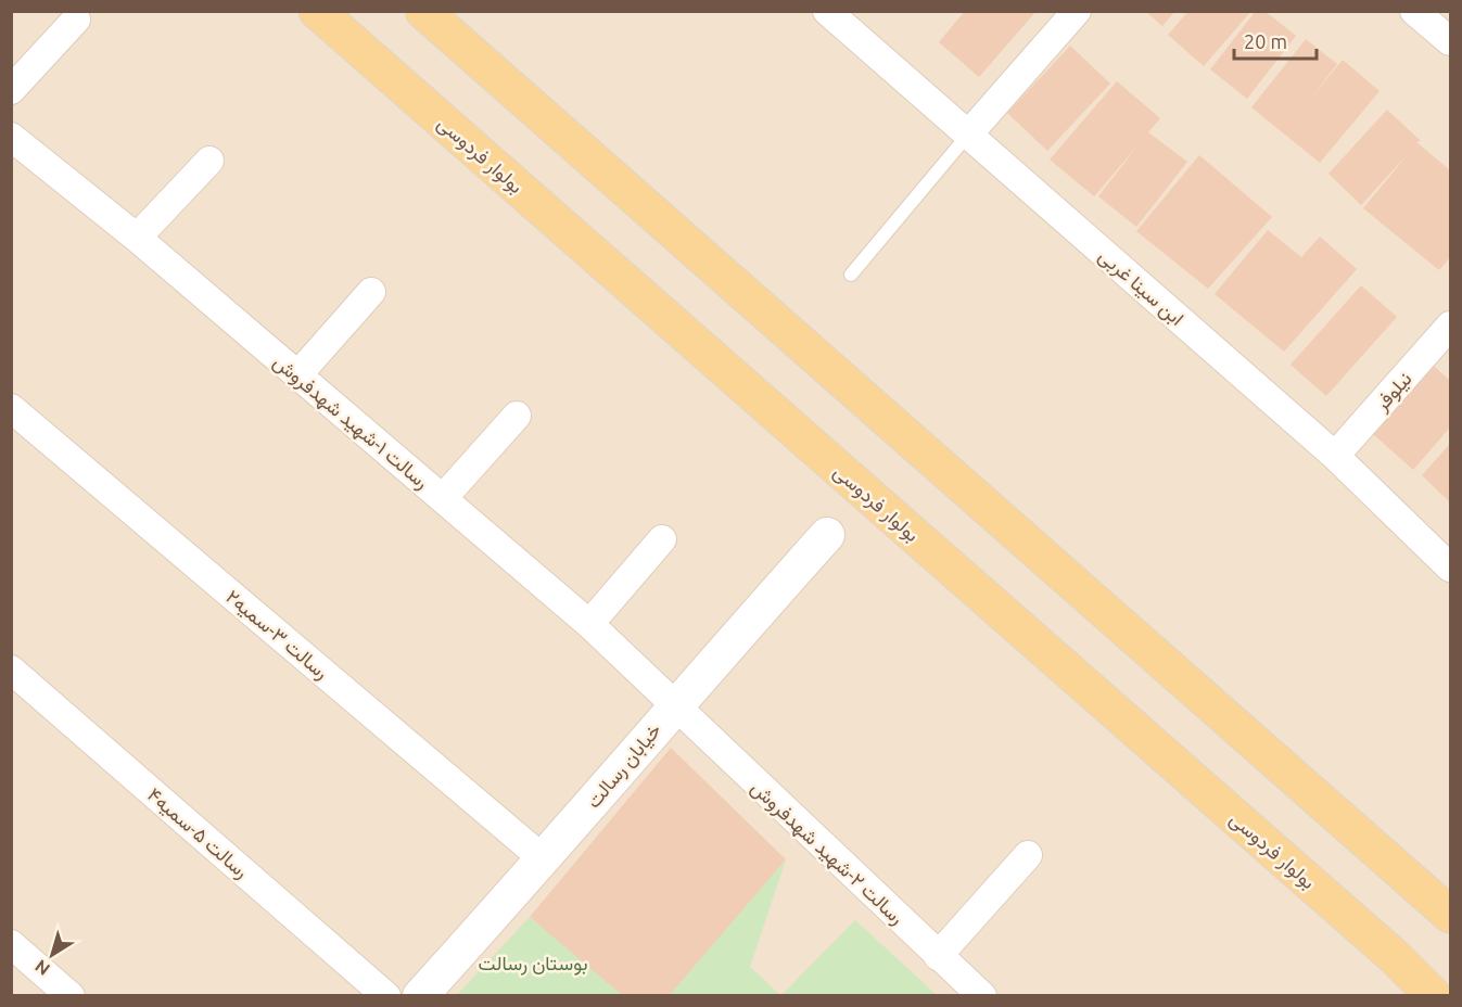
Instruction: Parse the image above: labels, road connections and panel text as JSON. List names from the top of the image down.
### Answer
{
  "streets": {
    "main road": ["بولوار فردوسی"],
    "street": [
      "ابن سینا غربی",
      "نیلوفر",
      "رسالت ۱-شهید شهدفروش",
      "رسالت ۳-سمیه۲",
      "خیابان رسالت",
      "رسالت ۵-سمیه۴",
      "رسالت ۲-شهید شهدفروش"
    ]
  },
  "crossings": [
    ["ابن سینا غربی", "نیلوفر"],
    ["رسالت ۱-شهید شهدفروش", "خیابان رسالت"],
    ["رسالت ۱-شهید شهدفروش", "رسالت ۲-شهید شهدفروش"],
    ["رسالت ۳-سمیه۲", "خیابان رسالت"],
    ["خیابان رسالت", "رسالت ۲-شهید شهدفروش"]
  ],
  "parks": ["بوستان رسالت"],
  "scale_bar": "20 m",
  "north": "bottom left"
}
